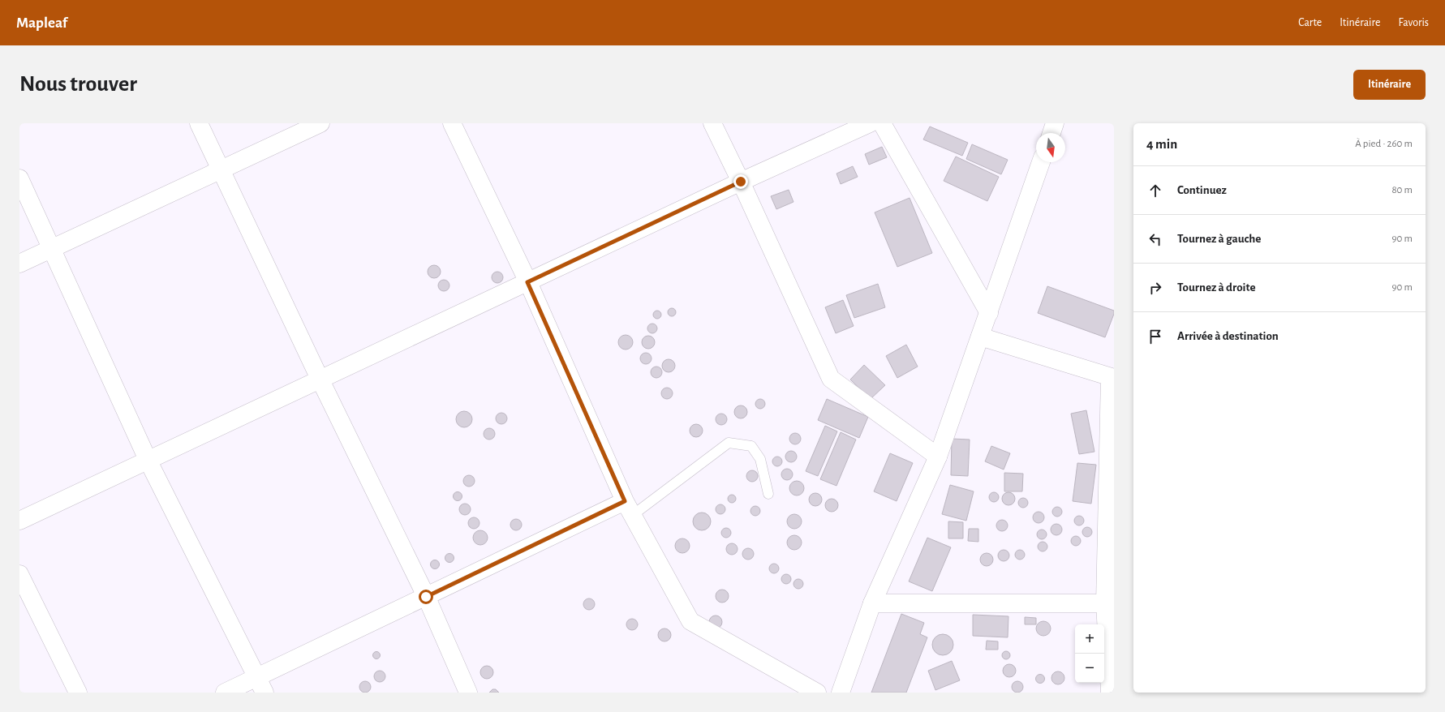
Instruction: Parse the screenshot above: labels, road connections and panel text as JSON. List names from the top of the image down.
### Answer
{
  "north": "bottom",
  "page": {
    "header": "Mapleaf",
    "nav": ["Carte", "Itinéraire", "Favoris"],
    "buttons": "Itinéraire",
    "title": "Nous trouver",
    "heading": ["4 min", "À pied · 260 m"],
    "list": [
      ["Continuez", "80 m"],
      ["Tournez à gauche", "90 m"],
      ["Tournez à droite", "90 m"],
      "Arrivée à destination"
    ],
    "map_buttons": ["+", "−"]
  }
}
